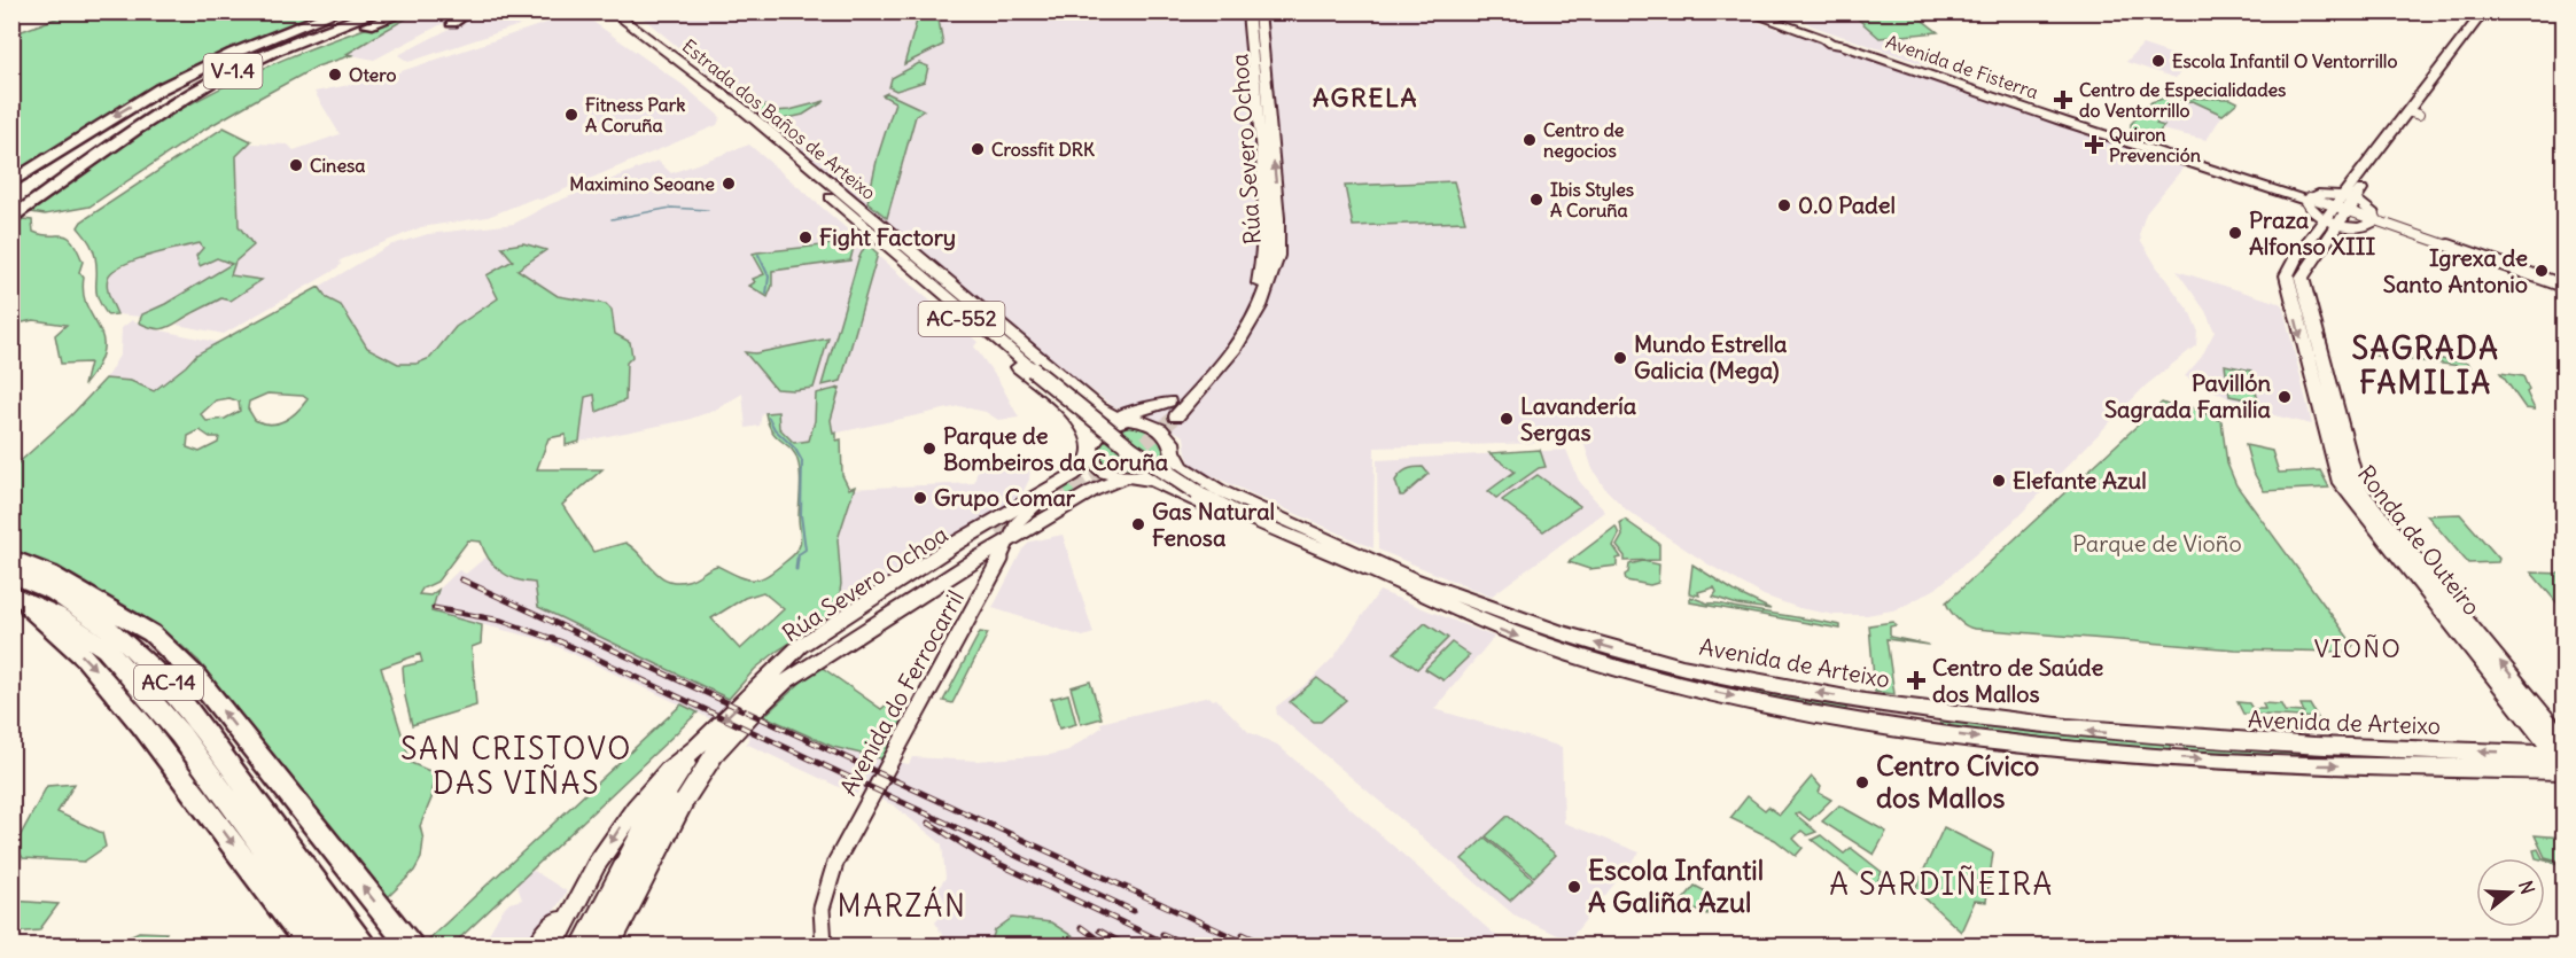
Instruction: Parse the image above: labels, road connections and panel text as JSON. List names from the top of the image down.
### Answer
{
  "streets": {
    "highway": ["V-1.4", "AC-14"],
    "main road": [
      "Avenida de Fisterra",
      "Estrada dos Baños de Arteixo",
      "Rúa Severo Ochoa",
      "AC-552",
      "Ronda de Outeiro",
      "Avenida de Arteixo"
    ],
    "street": ["Avenida do Ferrocarril"]
  },
  "crossings": [
    ["Avenida de Fisterra", "Ronda de Outeiro"],
    ["Estrada dos Baños de Arteixo", "AC-552"],
    ["Estrada dos Baños de Arteixo", "Avenida de Arteixo"],
    ["Rúa Severo Ochoa", "Avenida do Ferrocarril"],
    ["AC-552", "Avenida de Arteixo"],
    ["Ronda de Outeiro", "Avenida de Arteixo"]
  ],
  "districts": [
    "AGRELA",
    "SAGRADA FAMILIA",
    "VIOÑO",
    "SAN CRISTOVO DAS VIÑAS",
    "A SARDIÑEIRA",
    "MARZÁN"
  ],
  "parks": ["Parque de Vioño"],
  "places": {
    "other": [
      "Escola Infantil O Ventorrillo",
      "Otero",
      "Fitness Park A Coruña",
      "Centro de negocios",
      "Crossfit DRK",
      "Cinesa",
      "Maximino Seoane",
      "Ibis Styles A Coruña",
      "0.0 Padel",
      "Praza Alfonso XIII",
      "Fight Factory",
      "Igrexa de Santo Antonio",
      "Mundo Estrella Galicia (Mega)",
      "Pavillón Sagrada Familia",
      "Lavandería Sergas",
      "Parque de Bombeiros da Coruña",
      "Elefante Azul",
      "Grupo Comar",
      "Gas Natural Fenosa",
      "Centro Cívico dos Mallos",
      "Escola Infantil A Galiña Azul"
    ],
    "health": ["Centro de Especialidades do Ventorrillo", "Quiron Prevención", "Centro de Saúde dos Mallos"]
  },
  "north": "right"
}
